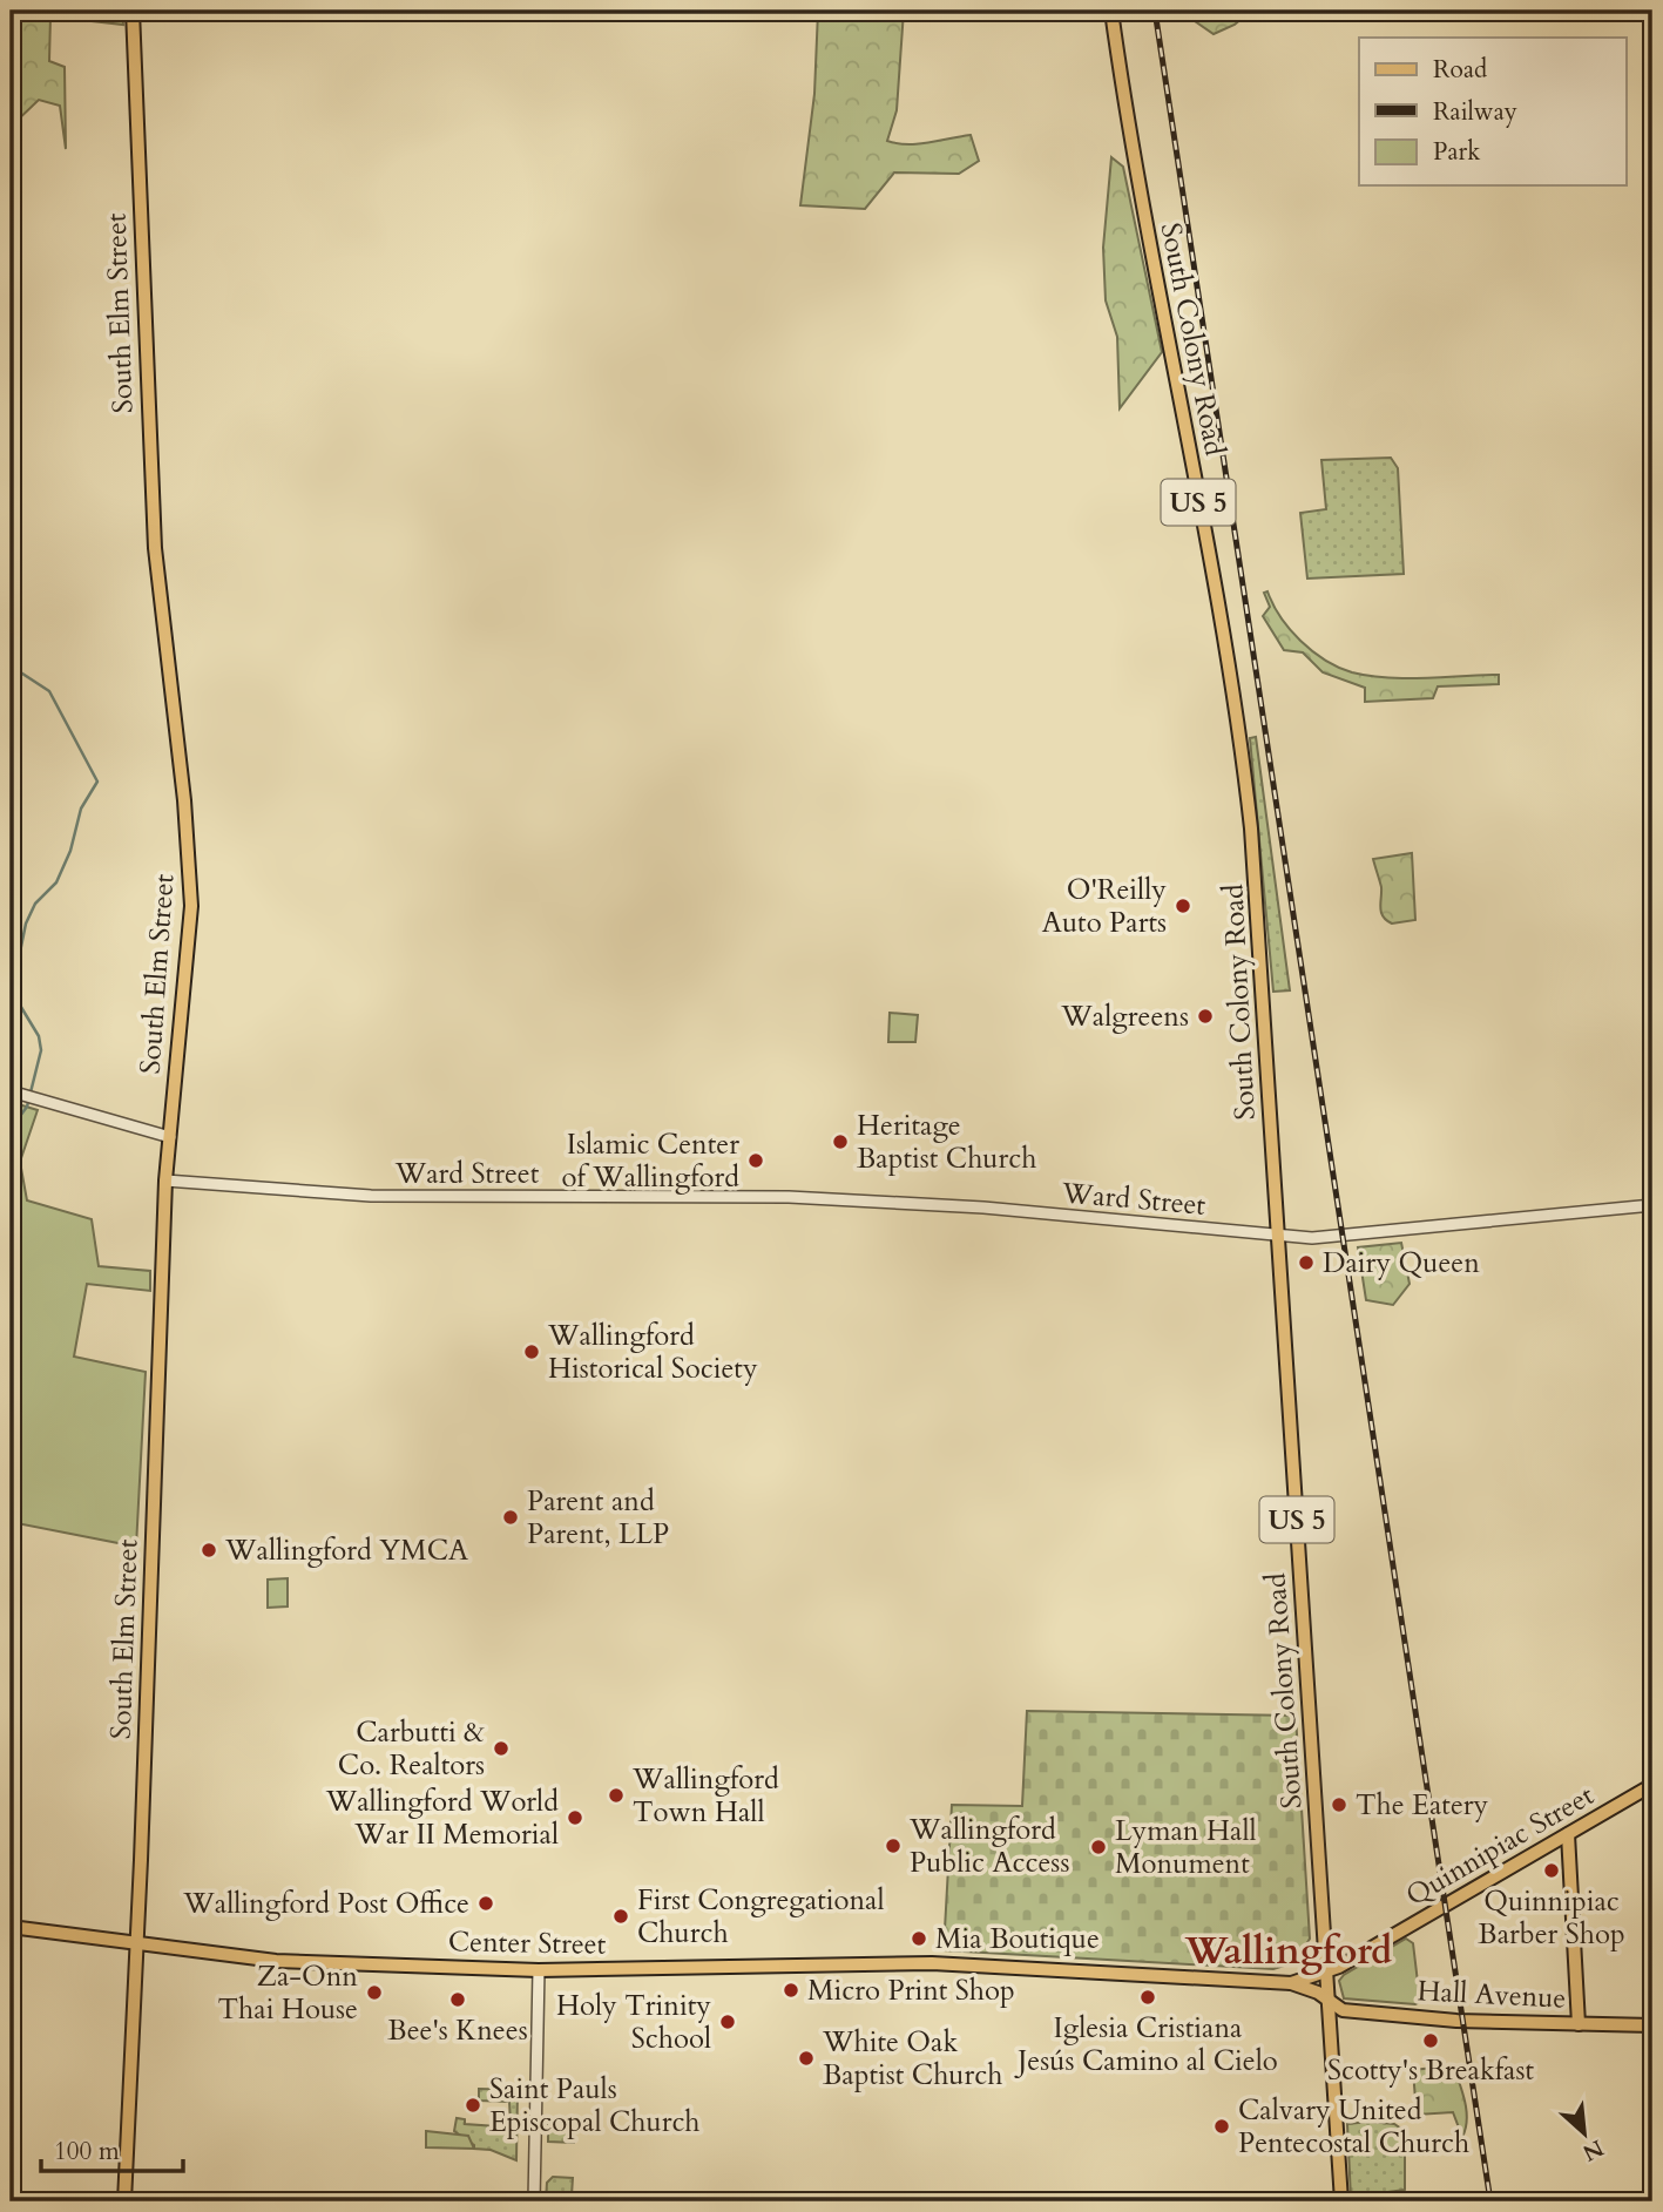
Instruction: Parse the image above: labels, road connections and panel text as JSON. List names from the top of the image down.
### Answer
{
  "streets": {
    "main road": [
      "South Elm Street",
      "South Colony Road",
      "US 5",
      "Quinnipiac Street",
      "Center Street",
      "Hall Avenue"
    ],
    "street": ["Ward Street"]
  },
  "crossings": [
    ["South Elm Street", "Ward Street"],
    ["South Elm Street", "Center Street"],
    ["South Colony Road", "US 5"],
    ["South Colony Road", "Ward Street"],
    ["South Colony Road", "Quinnipiac Street"],
    ["South Colony Road", "Center Street"],
    ["South Colony Road", "Hall Avenue"],
    ["US 5", "Center Street"],
    ["US 5", "Hall Avenue"],
    ["Quinnipiac Street", "Center Street"],
    ["Center Street", "Hall Avenue"]
  ],
  "districts": ["Wallingford"],
  "places": [
    "O'Reilly Auto Parts",
    "Walgreens",
    "Heritage Baptist Church",
    "Islamic Center of Wallingford",
    "Dairy Queen",
    "Wallingford Historical Society",
    "Parent and Parent, LLP",
    "Wallingford YMCA",
    "Carbutti & Co. Realtors",
    "Wallingford Town Hall",
    "The Eatery",
    "Wallingford World War II Memorial",
    "Wallingford Public Access",
    "Lyman Hall Monument",
    "Quinnipiac Barber Shop",
    "Wallingford Post Office",
    "First Congregational Church",
    "Mia Boutique",
    "Micro Print Shop",
    "Za-Onn Thai House",
    "Iglesia Cristiana Jesús Camino al Cielo",
    "Bee's Knees",
    "Holy Trinity School",
    "Scotty's Breakfast",
    "White Oak Baptist Church",
    "Saint Pauls Episcopal Church",
    "Calvary United Pentecostal Church"
  ],
  "legend": ["Road", "Railway", "Park"],
  "scale_bar": "100 m",
  "north": "bottom right"
}
